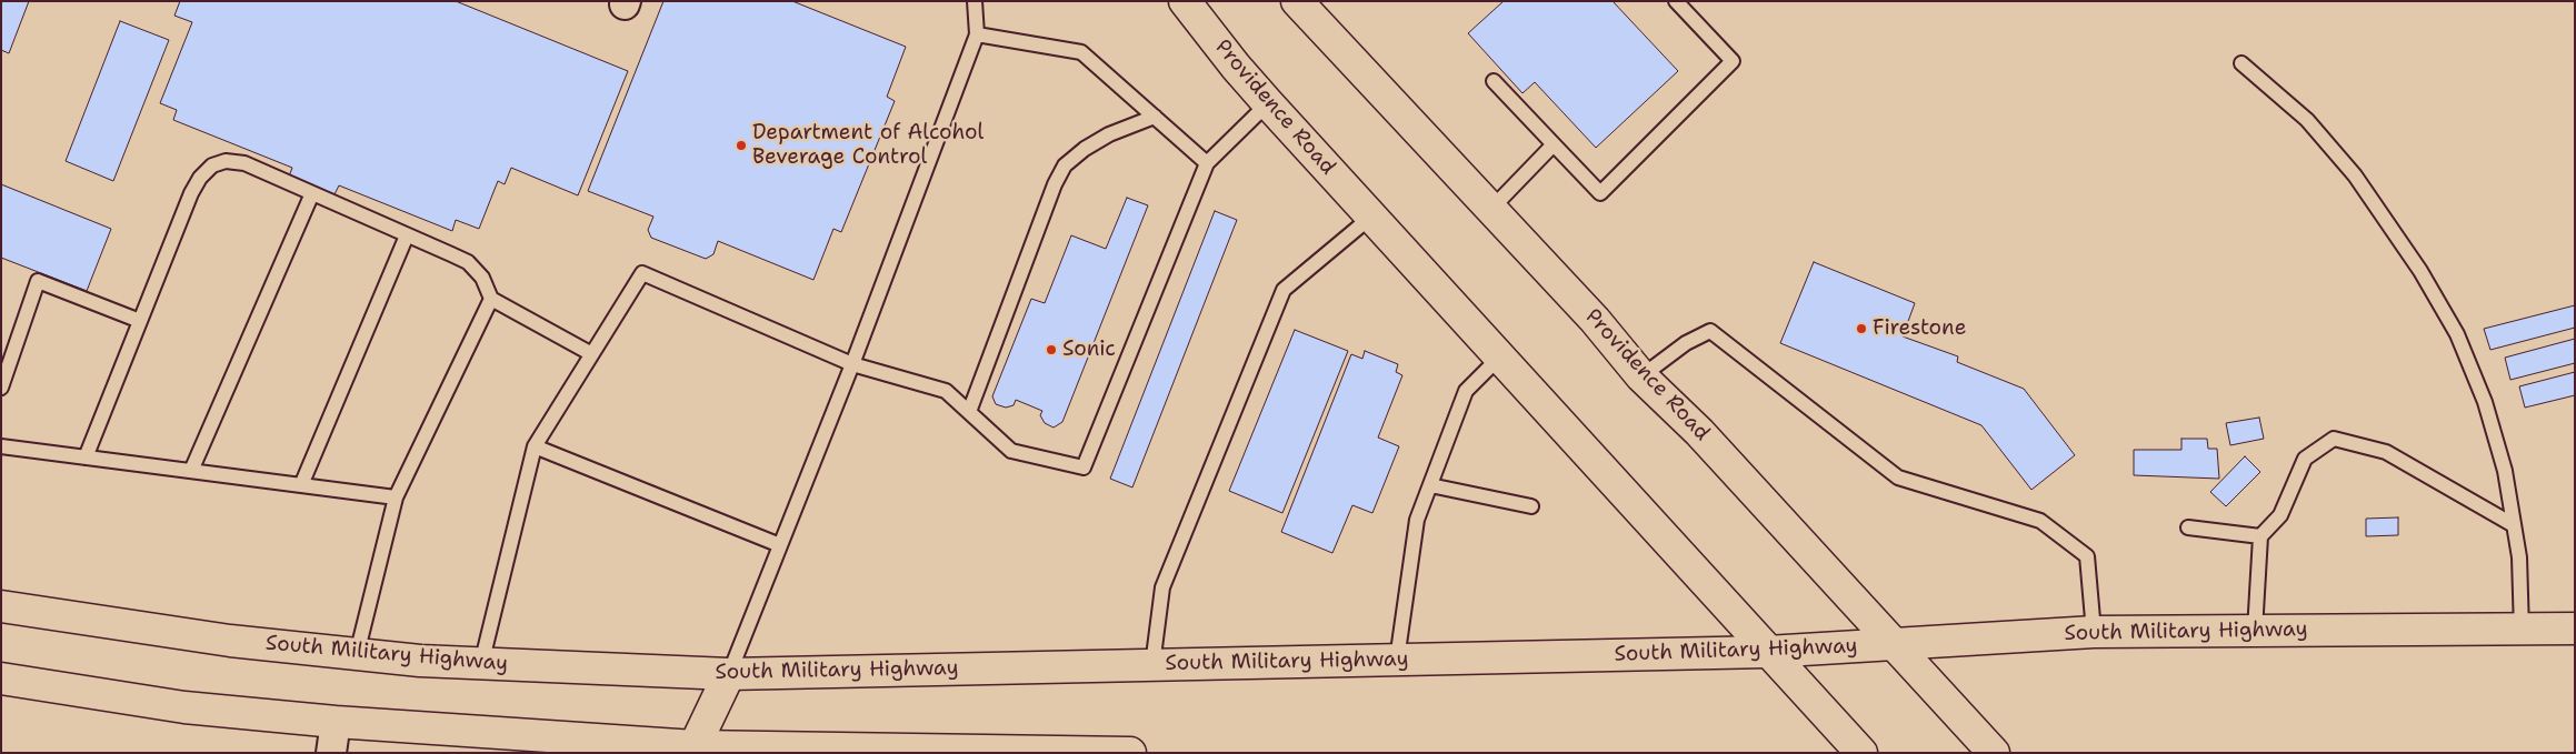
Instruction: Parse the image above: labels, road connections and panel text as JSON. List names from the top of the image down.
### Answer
{
  "streets": {
    "main road": ["Providence Road", "South Military Highway"]
  },
  "crossings": [
    ["Providence Road", "South Military Highway"]
  ],
  "places": ["Department of Alcohol Beverage Control", "Firestone", "Sonic"]
}
